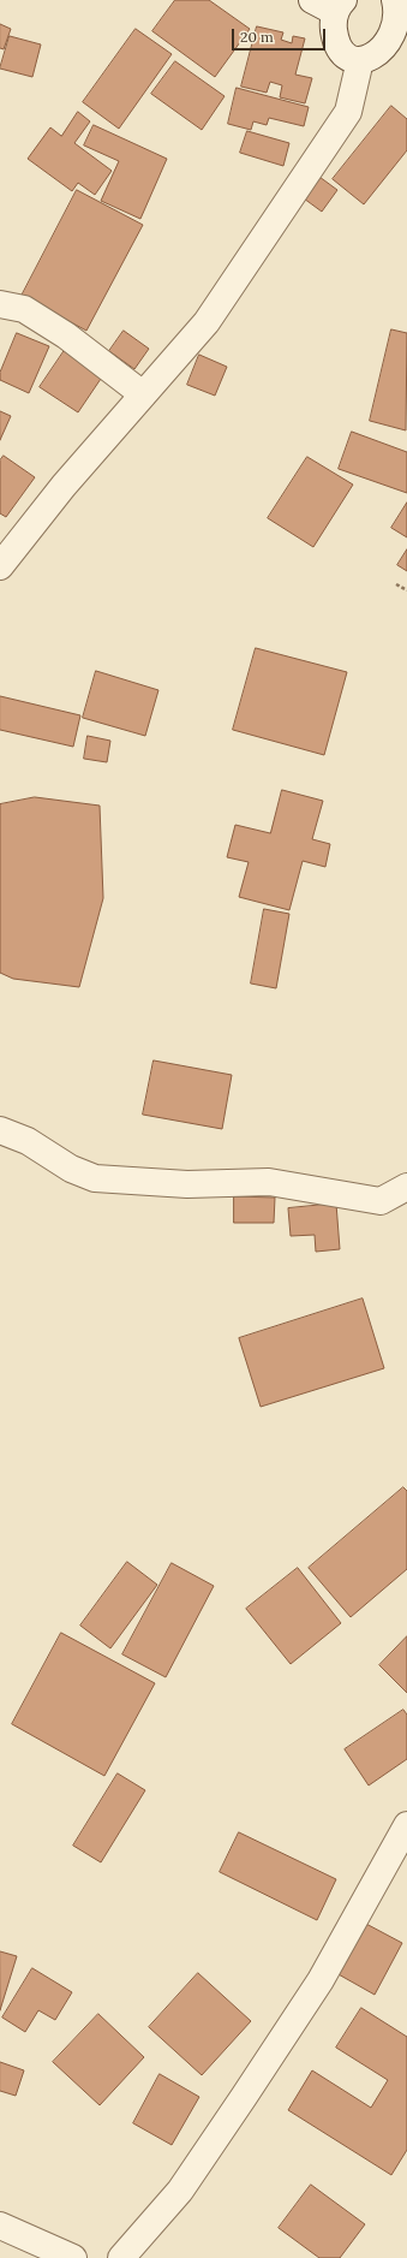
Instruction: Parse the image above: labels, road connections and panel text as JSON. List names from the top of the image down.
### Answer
{
  "scale_bar": "20 m"
}
